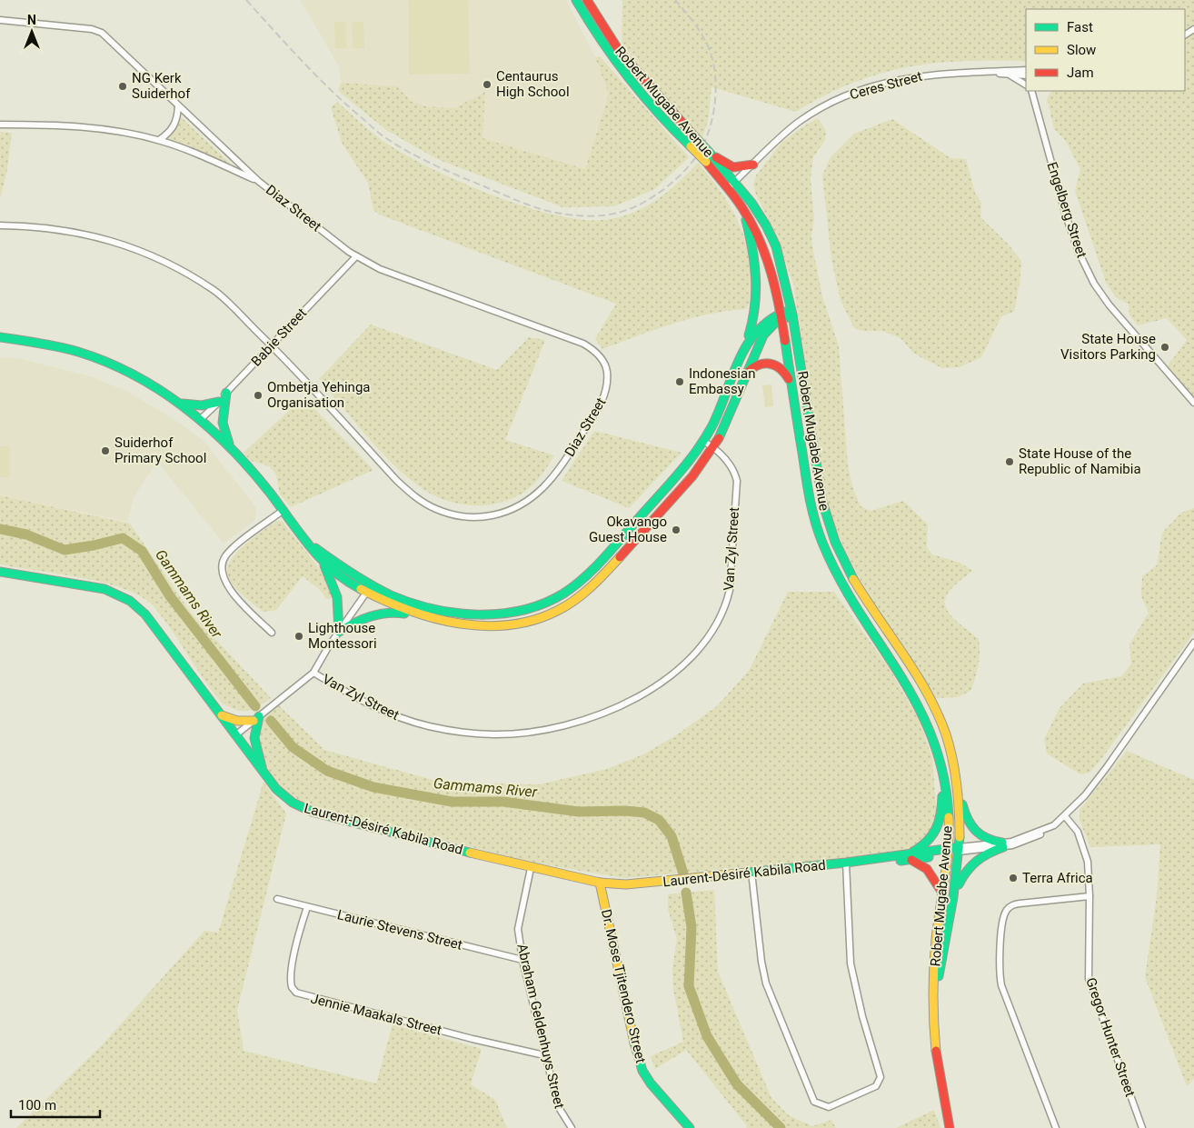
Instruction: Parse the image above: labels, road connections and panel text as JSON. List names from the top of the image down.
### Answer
{
  "streets": {
    "street": [
      "Ceres Street",
      "Robert Mugabe Avenue",
      "Diaz Street",
      "Engelberg Street",
      "Babie Street",
      "Van Zyl Street",
      "Laurent-Désiré Kabila Road",
      "Laurie Stevens Street",
      "Dr. Mose Tjitendero Street",
      "Jennie Maakals Street",
      "Abraham Geldenhuys Street",
      "Gregor Hunter Street"
    ]
  },
  "crossings": [
    ["Ceres Street", "Robert Mugabe Avenue"],
    ["Robert Mugabe Avenue", "Laurent-Désiré Kabila Road"],
    ["Diaz Street", "Babie Street"],
    ["Laurent-Désiré Kabila Road", "Dr. Mose Tjitendero Street"],
    ["Laurent-Désiré Kabila Road", "Abraham Geldenhuys Street"],
    ["Laurent-Désiré Kabila Road", "Gregor Hunter Street"],
    ["Laurie Stevens Street", "Jennie Maakals Street"],
    ["Laurie Stevens Street", "Abraham Geldenhuys Street"],
    ["Jennie Maakals Street", "Abraham Geldenhuys Street"]
  ],
  "water": ["Gammams River"],
  "places": [
    "Centaurus High School",
    "NG Kerk Suiderhof",
    "State House Visitors Parking",
    "Indonesian Embassy",
    "Ombetja Yehinga Organisation",
    "Suiderhof Primary School",
    "State House of the Republic of Namibia",
    "Okavango Guest House",
    "Lighthouse Montessori",
    "Terra Africa"
  ],
  "legend": ["Fast", "Slow", "Jam"],
  "scale_bar": "100 m",
  "north": "top"
}
